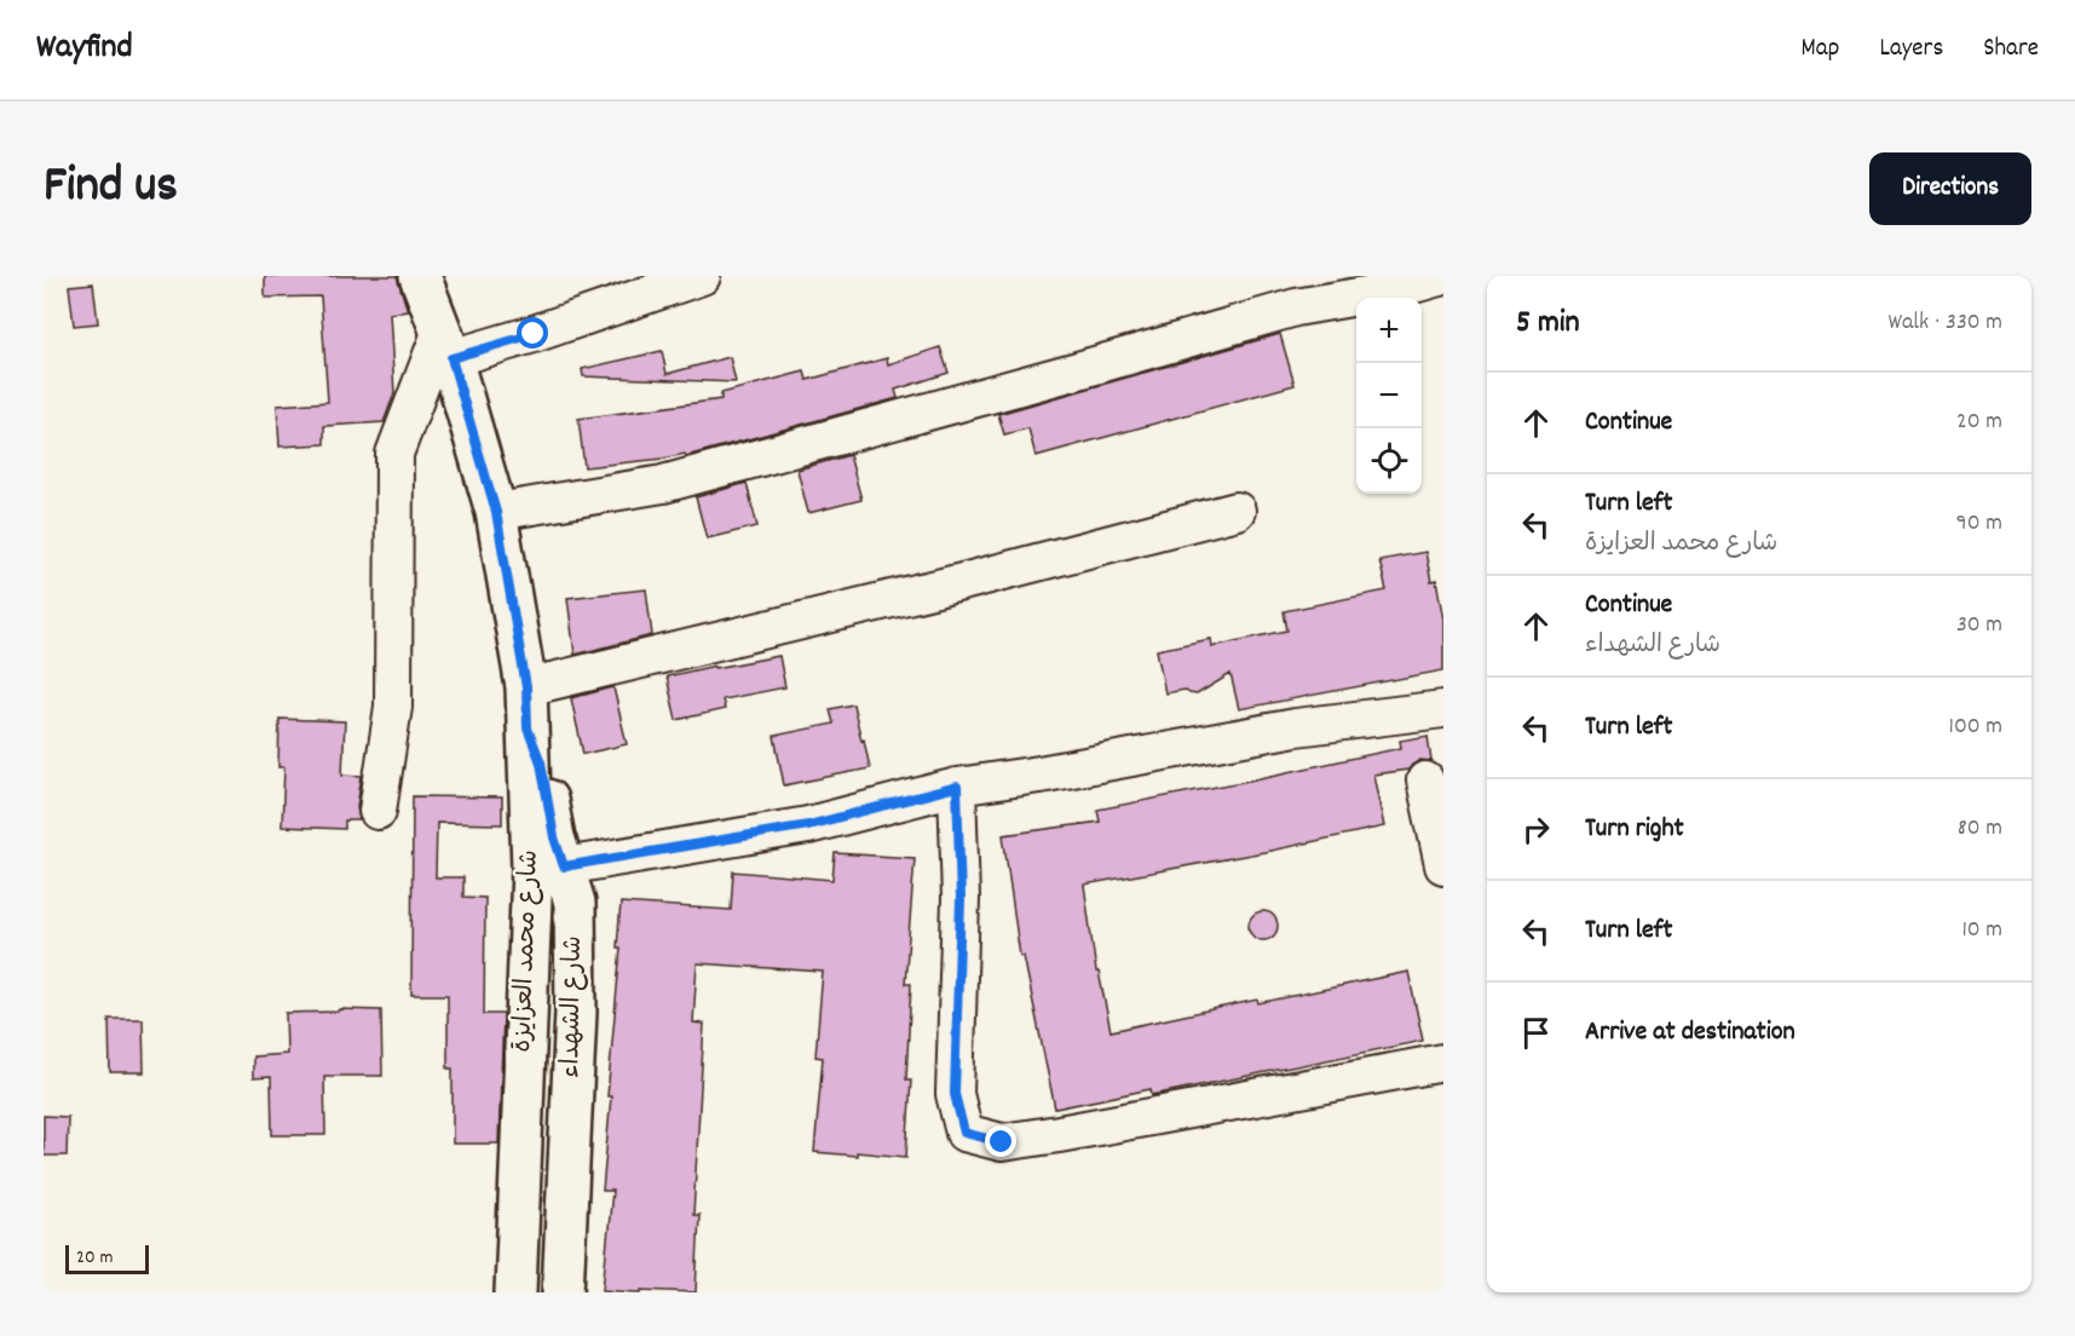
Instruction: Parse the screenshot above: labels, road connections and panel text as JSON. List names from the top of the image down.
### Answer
{
  "streets": {
    "main road": ["شارع محمد العزايزة", "شارع الشهداء"]
  },
  "crossings": [
    ["شارع محمد العزايزة", "شارع الشهداء"]
  ],
  "scale_bar": "20 m",
  "page": {
    "header": "Wayfind",
    "nav": ["Map", "Layers", "Share"],
    "title": "Find us",
    "buttons": "Directions",
    "heading": ["5 min", "Walk · 330 m"],
    "map_buttons": ["+", "−"],
    "list": [
      ["Continue", "20 m"],
      ["Turn left", "شارع محمد العزايزة", "90 m"],
      ["Continue", "شارع الشهداء", "30 m"],
      ["Turn left", "100 m"],
      ["Turn right", "80 m"],
      ["Turn left", "10 m"],
      "Arrive at destination"
    ],
    "scale": "20 m"
  }
}
